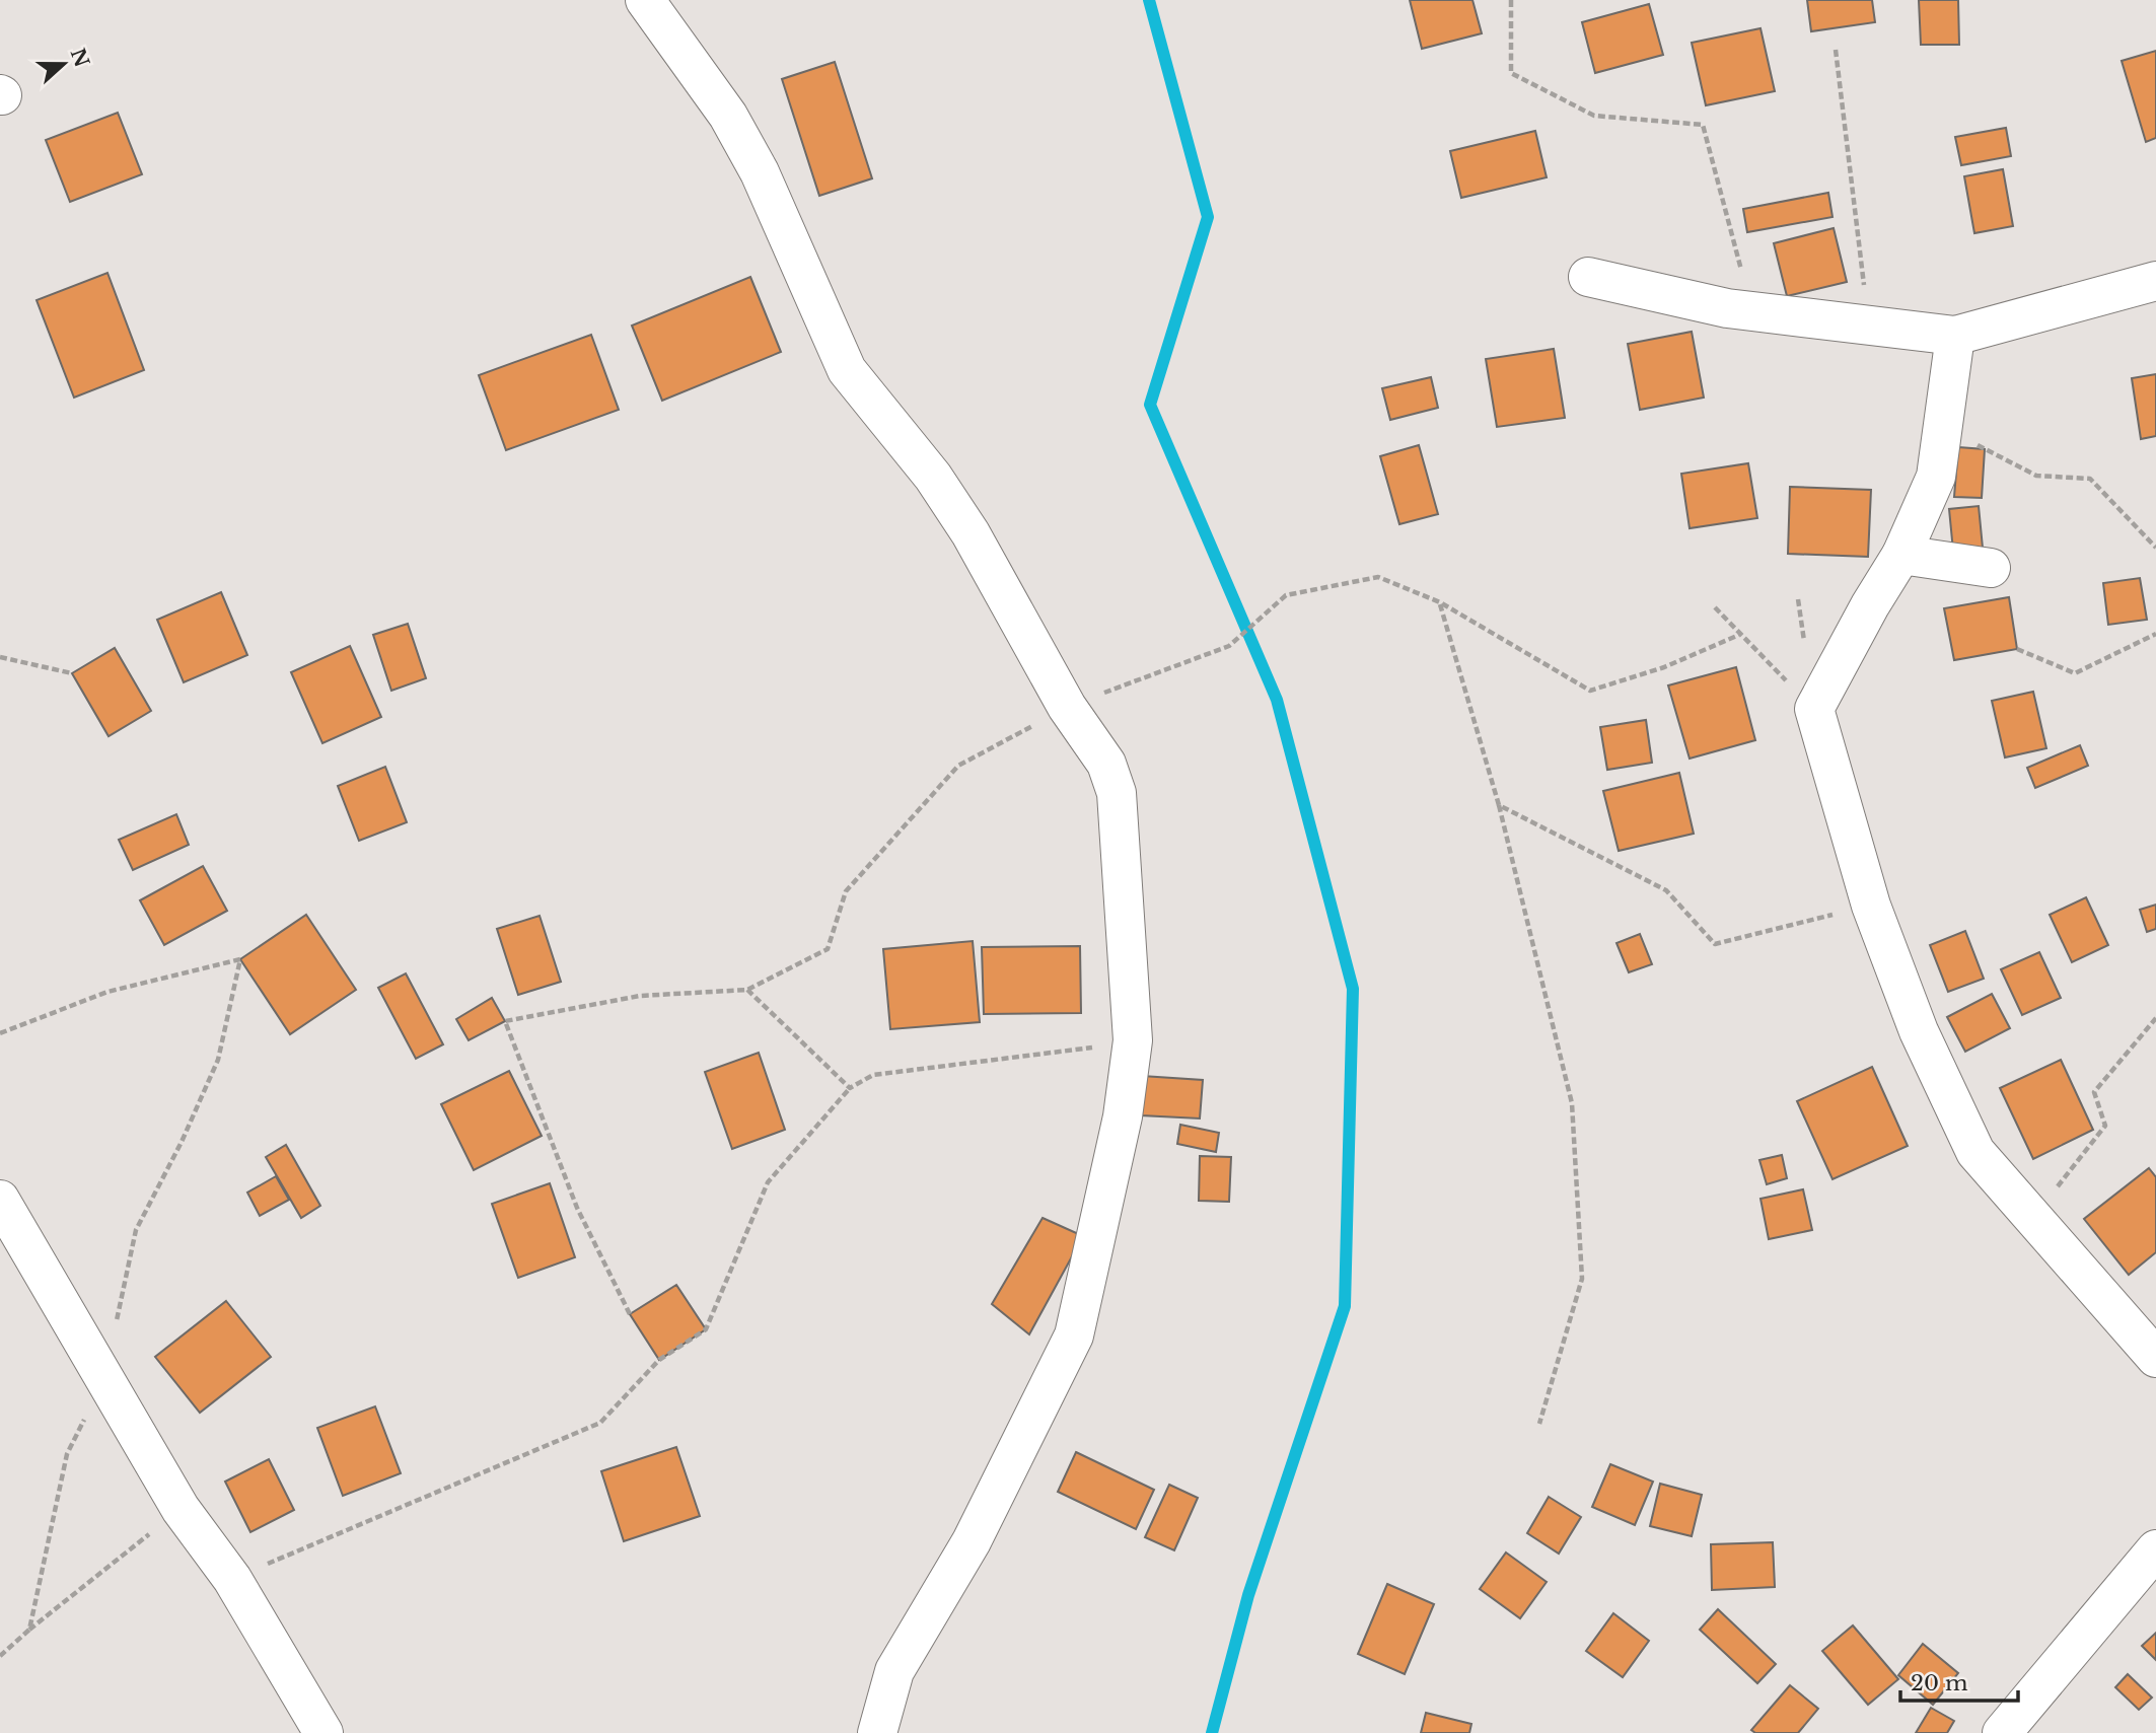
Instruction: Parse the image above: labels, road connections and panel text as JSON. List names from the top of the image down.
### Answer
{
  "scale_bar": "20 m",
  "north": "right"
}
